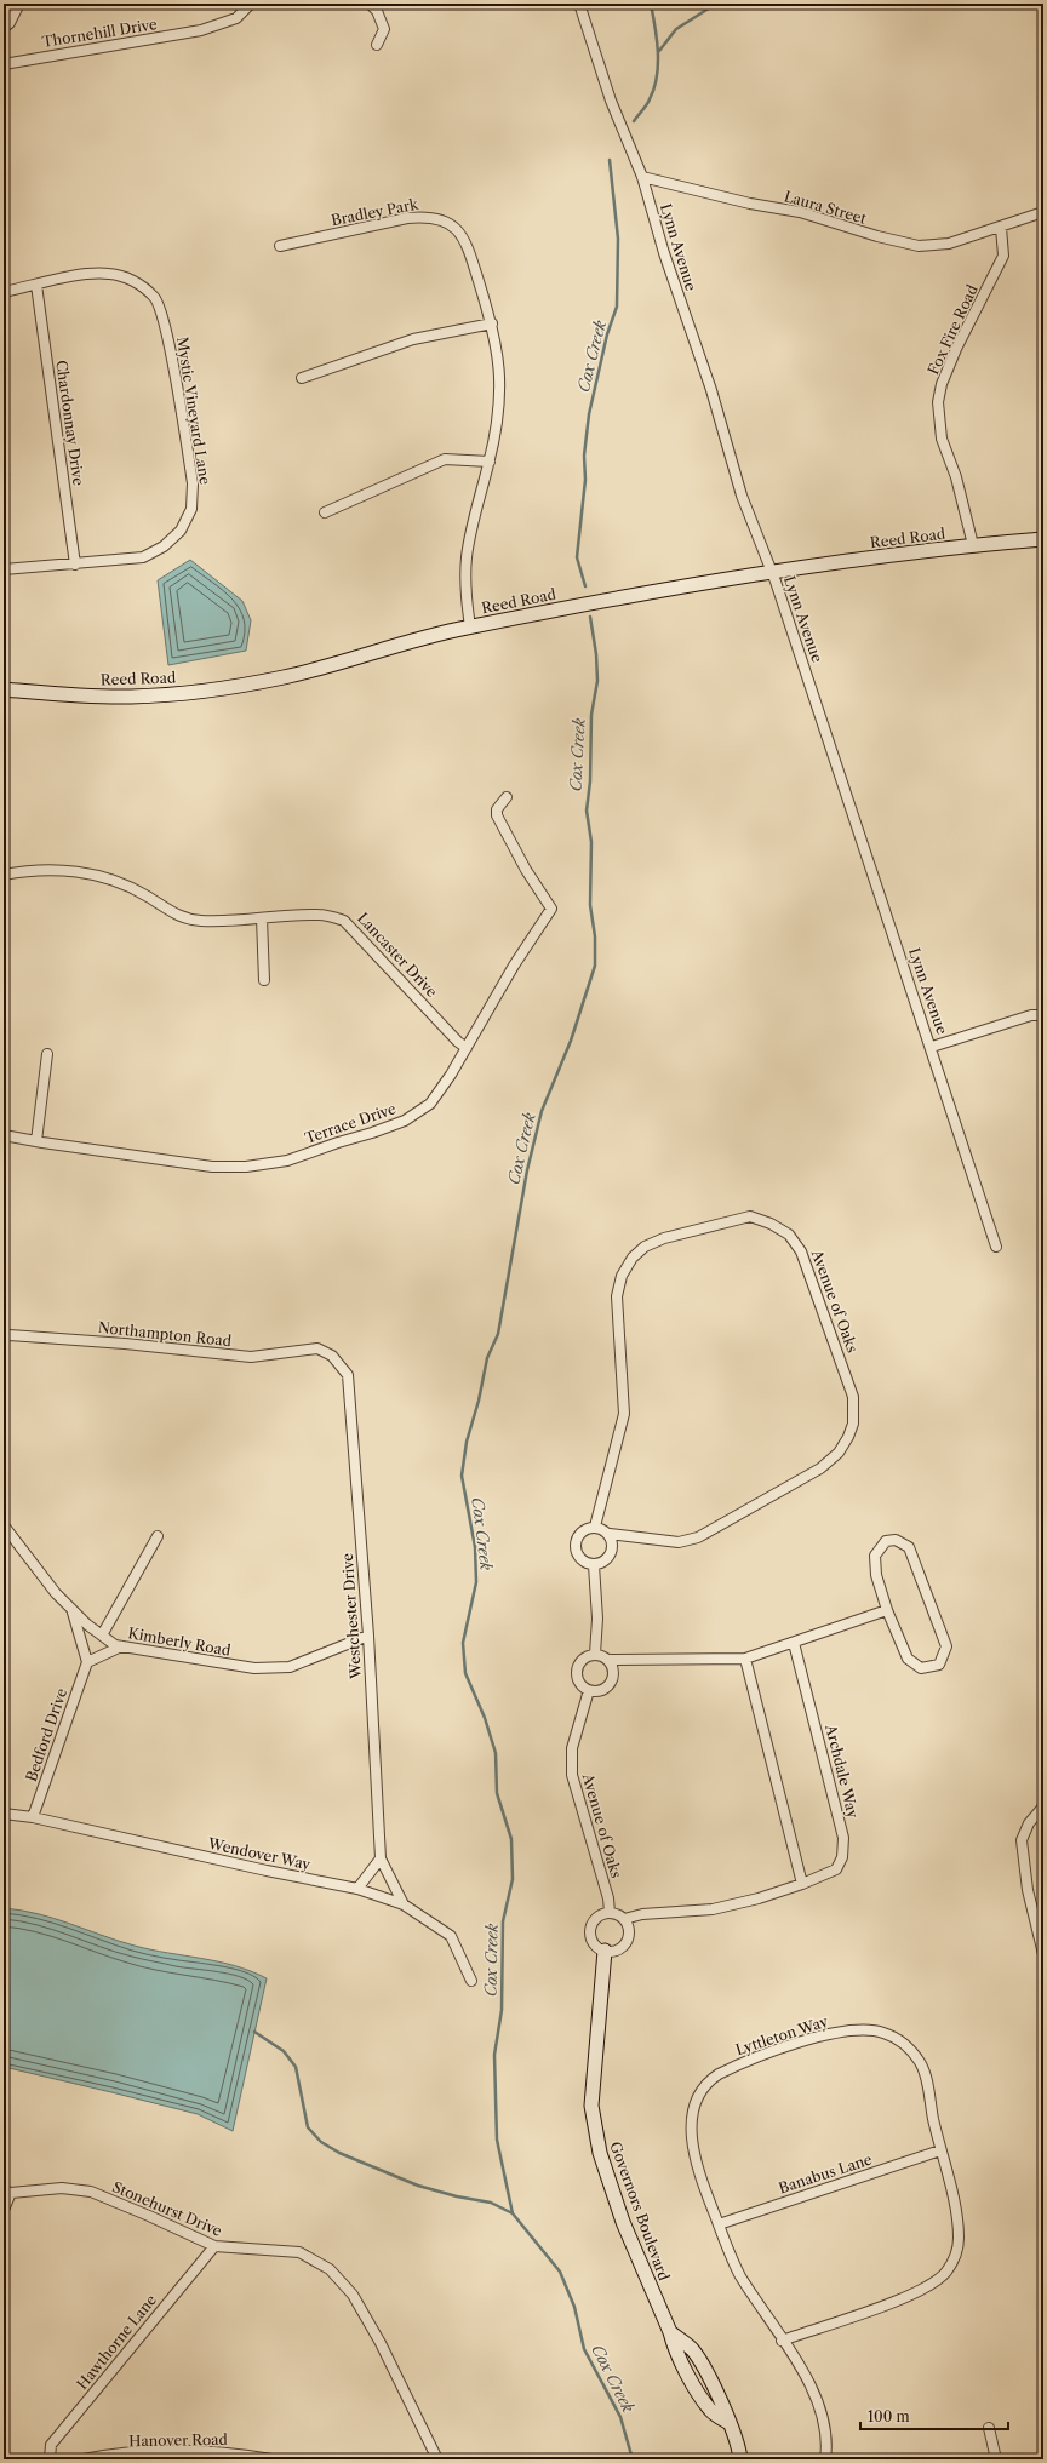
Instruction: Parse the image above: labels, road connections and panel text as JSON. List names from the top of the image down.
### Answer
{
  "streets": {
    "street": [
      "Thornehill Drive",
      "Laura Street",
      "Bradley Park",
      "Lynn Avenue",
      "Fox Fire Road",
      "Mystic Vineyard Lane",
      "Chardonnay Drive",
      "Reed Road",
      "Lancaster Drive",
      "Terrace Drive",
      "Avenue of Oaks",
      "Northampton Road",
      "Westchester Drive",
      "Kimberly Road",
      "Bedford Drive",
      "Archdale Way",
      "Wendover Way",
      "Lyttleton Way",
      "Banabus Lane",
      "Stonehurst Drive",
      "Governors Boulevard",
      "Hawthorne Lane",
      "Hanover Road"
    ]
  },
  "crossings": [
    ["Laura Street", "Lynn Avenue"],
    ["Laura Street", "Fox Fire Road"],
    ["Bradley Park", "Reed Road"],
    ["Lynn Avenue", "Reed Road"],
    ["Fox Fire Road", "Reed Road"],
    ["Mystic Vineyard Lane", "Chardonnay Drive"],
    ["Lancaster Drive", "Terrace Drive"],
    ["Avenue of Oaks", "Archdale Way"],
    ["Avenue of Oaks", "Governors Boulevard"],
    ["Northampton Road", "Westchester Drive"],
    ["Westchester Drive", "Kimberly Road"],
    ["Bedford Drive", "Wendover Way"],
    ["Archdale Way", "Governors Boulevard"],
    ["Lyttleton Way", "Banabus Lane"],
    ["Stonehurst Drive", "Hawthorne Lane"]
  ],
  "water": ["Cox Creek"],
  "scale_bar": "100 m"
}
